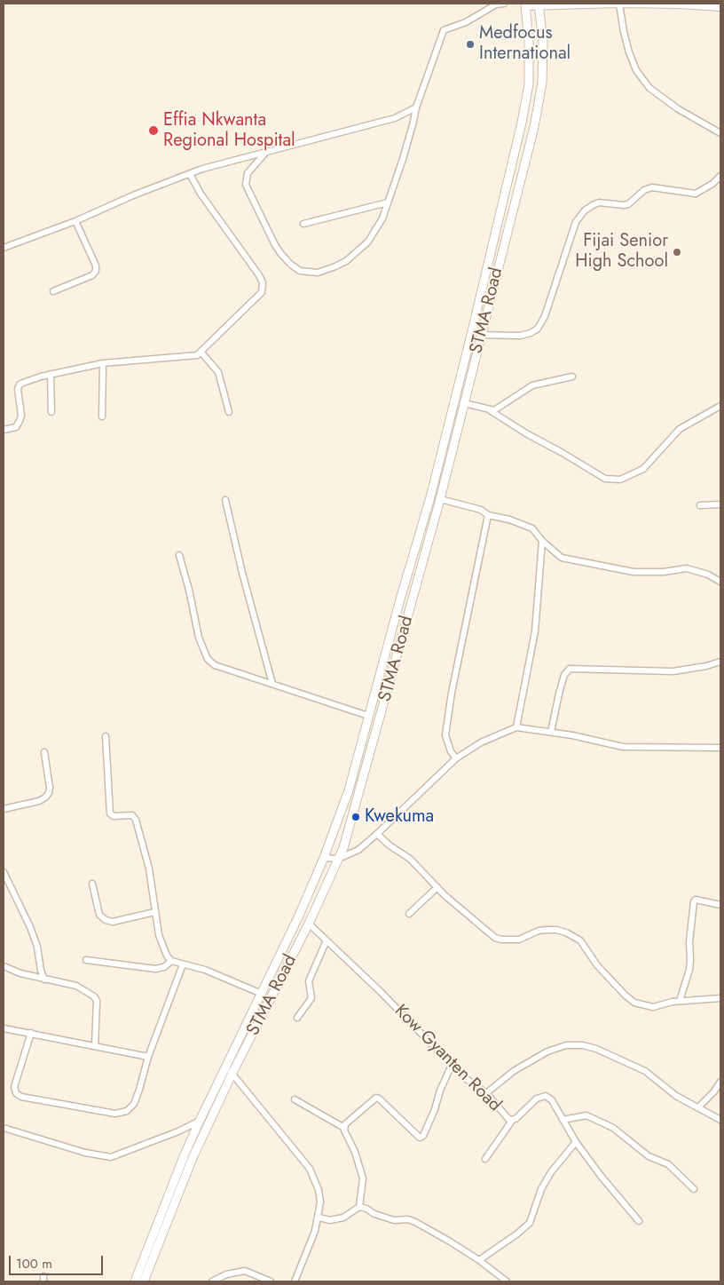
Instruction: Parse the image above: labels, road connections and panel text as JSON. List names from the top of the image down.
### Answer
{
  "streets": {
    "main road": ["STMA Road"],
    "street": ["Kow Gyanten Road"]
  },
  "crossings": [
    ["STMA Road", "Kow Gyanten Road"]
  ],
  "places": [
    "Medfocus International",
    "Effia Nkwanta Regional Hospital",
    "Fijai Senior High School",
    "Kwekuma"
  ],
  "scale_bar": "100 m"
}
